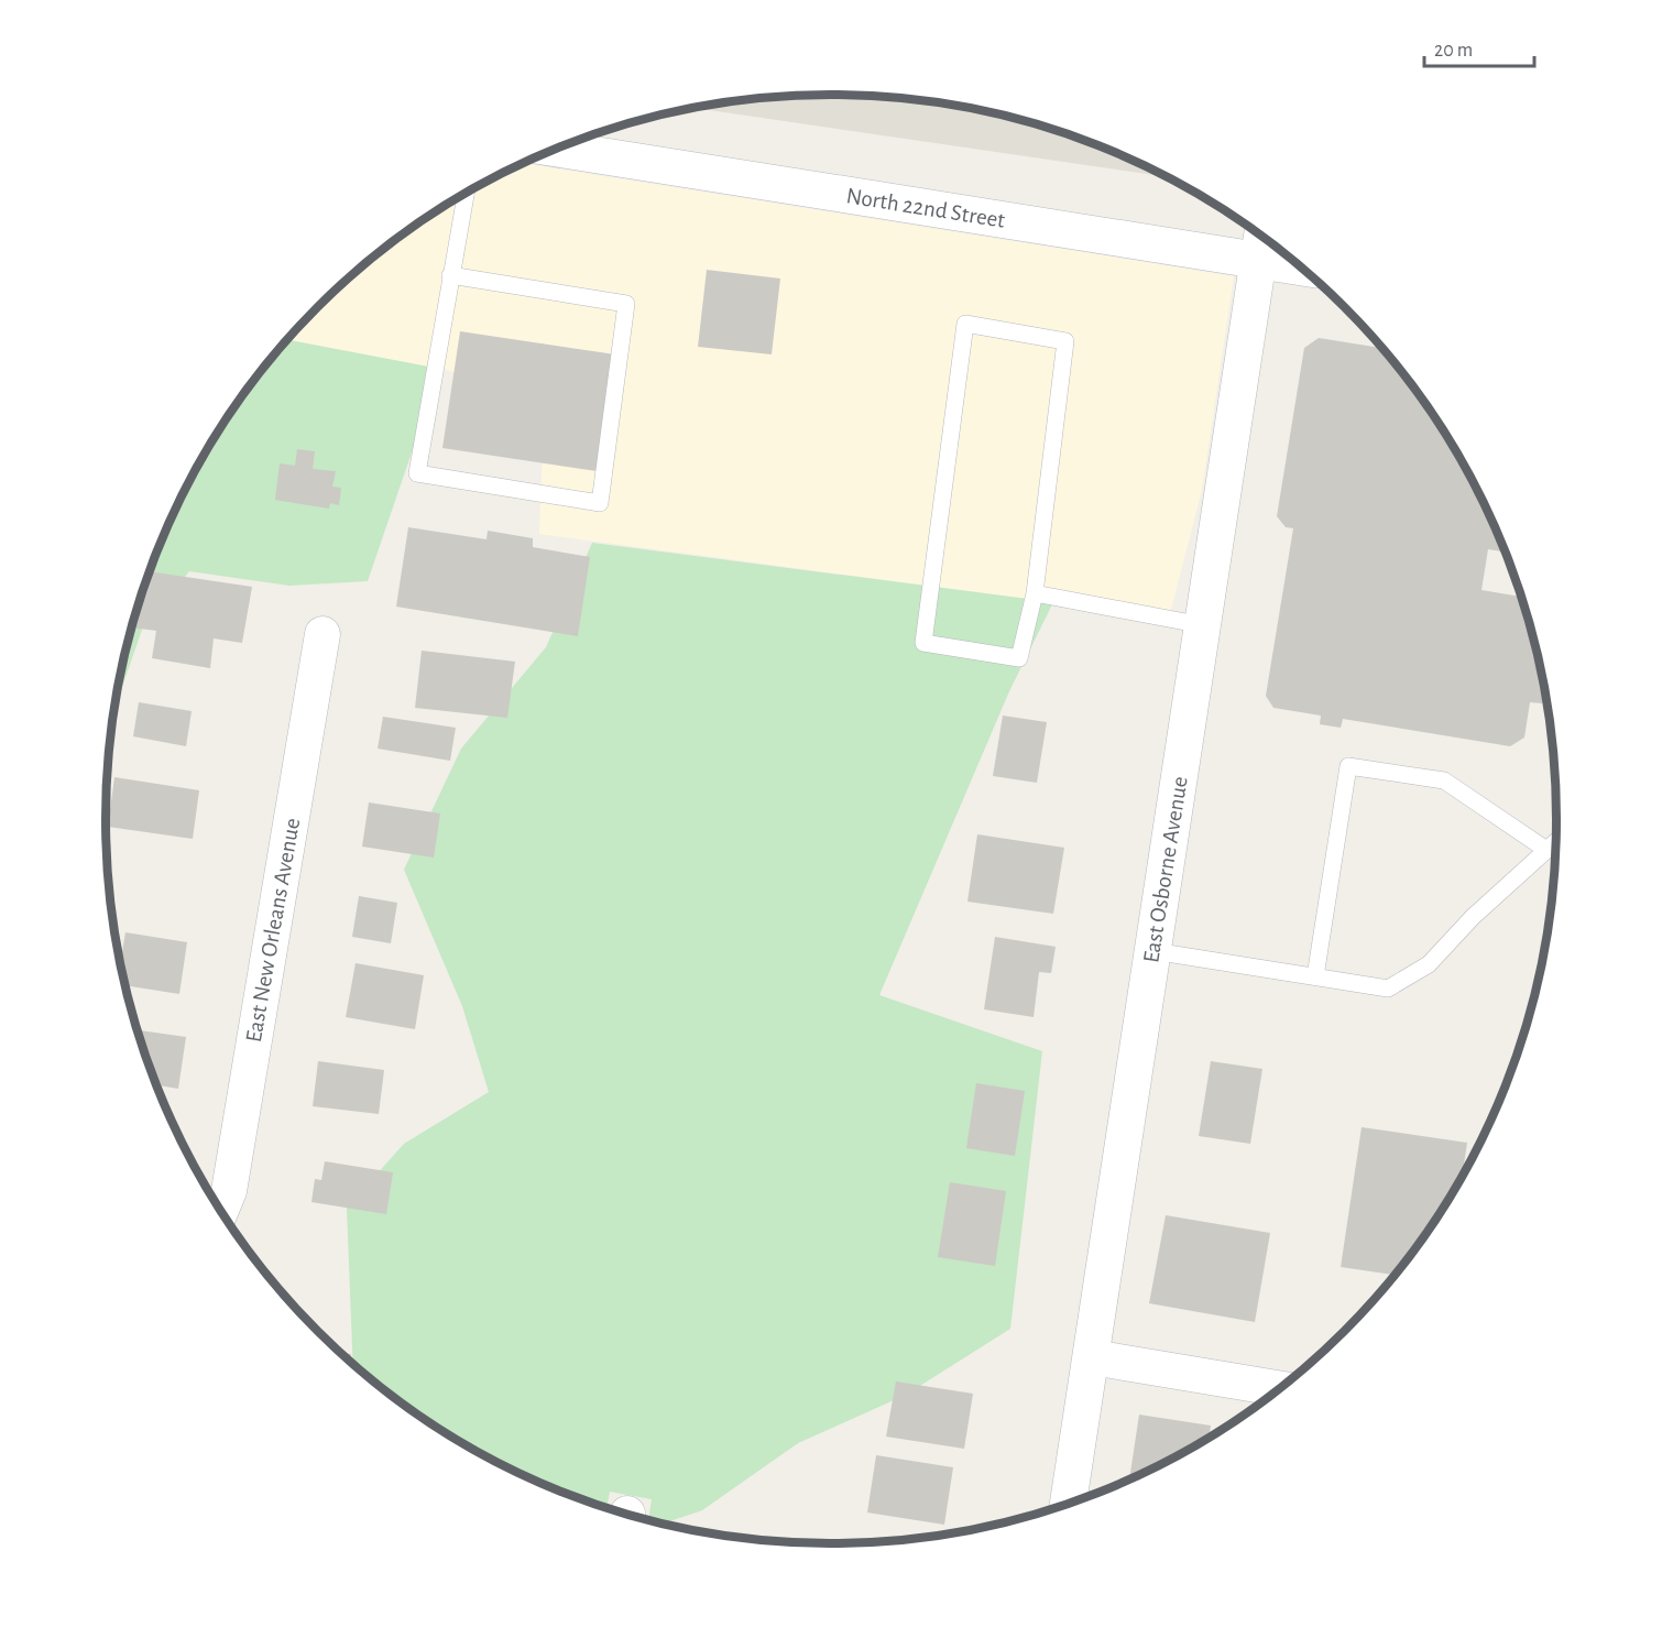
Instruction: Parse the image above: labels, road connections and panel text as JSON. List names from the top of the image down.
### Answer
{
  "streets": {
    "street": ["North 22nd Street", "East Osborne Avenue", "East New Orleans Avenue"]
  },
  "crossings": [
    ["North 22nd Street", "East Osborne Avenue"]
  ],
  "scale_bar": "20 m"
}
